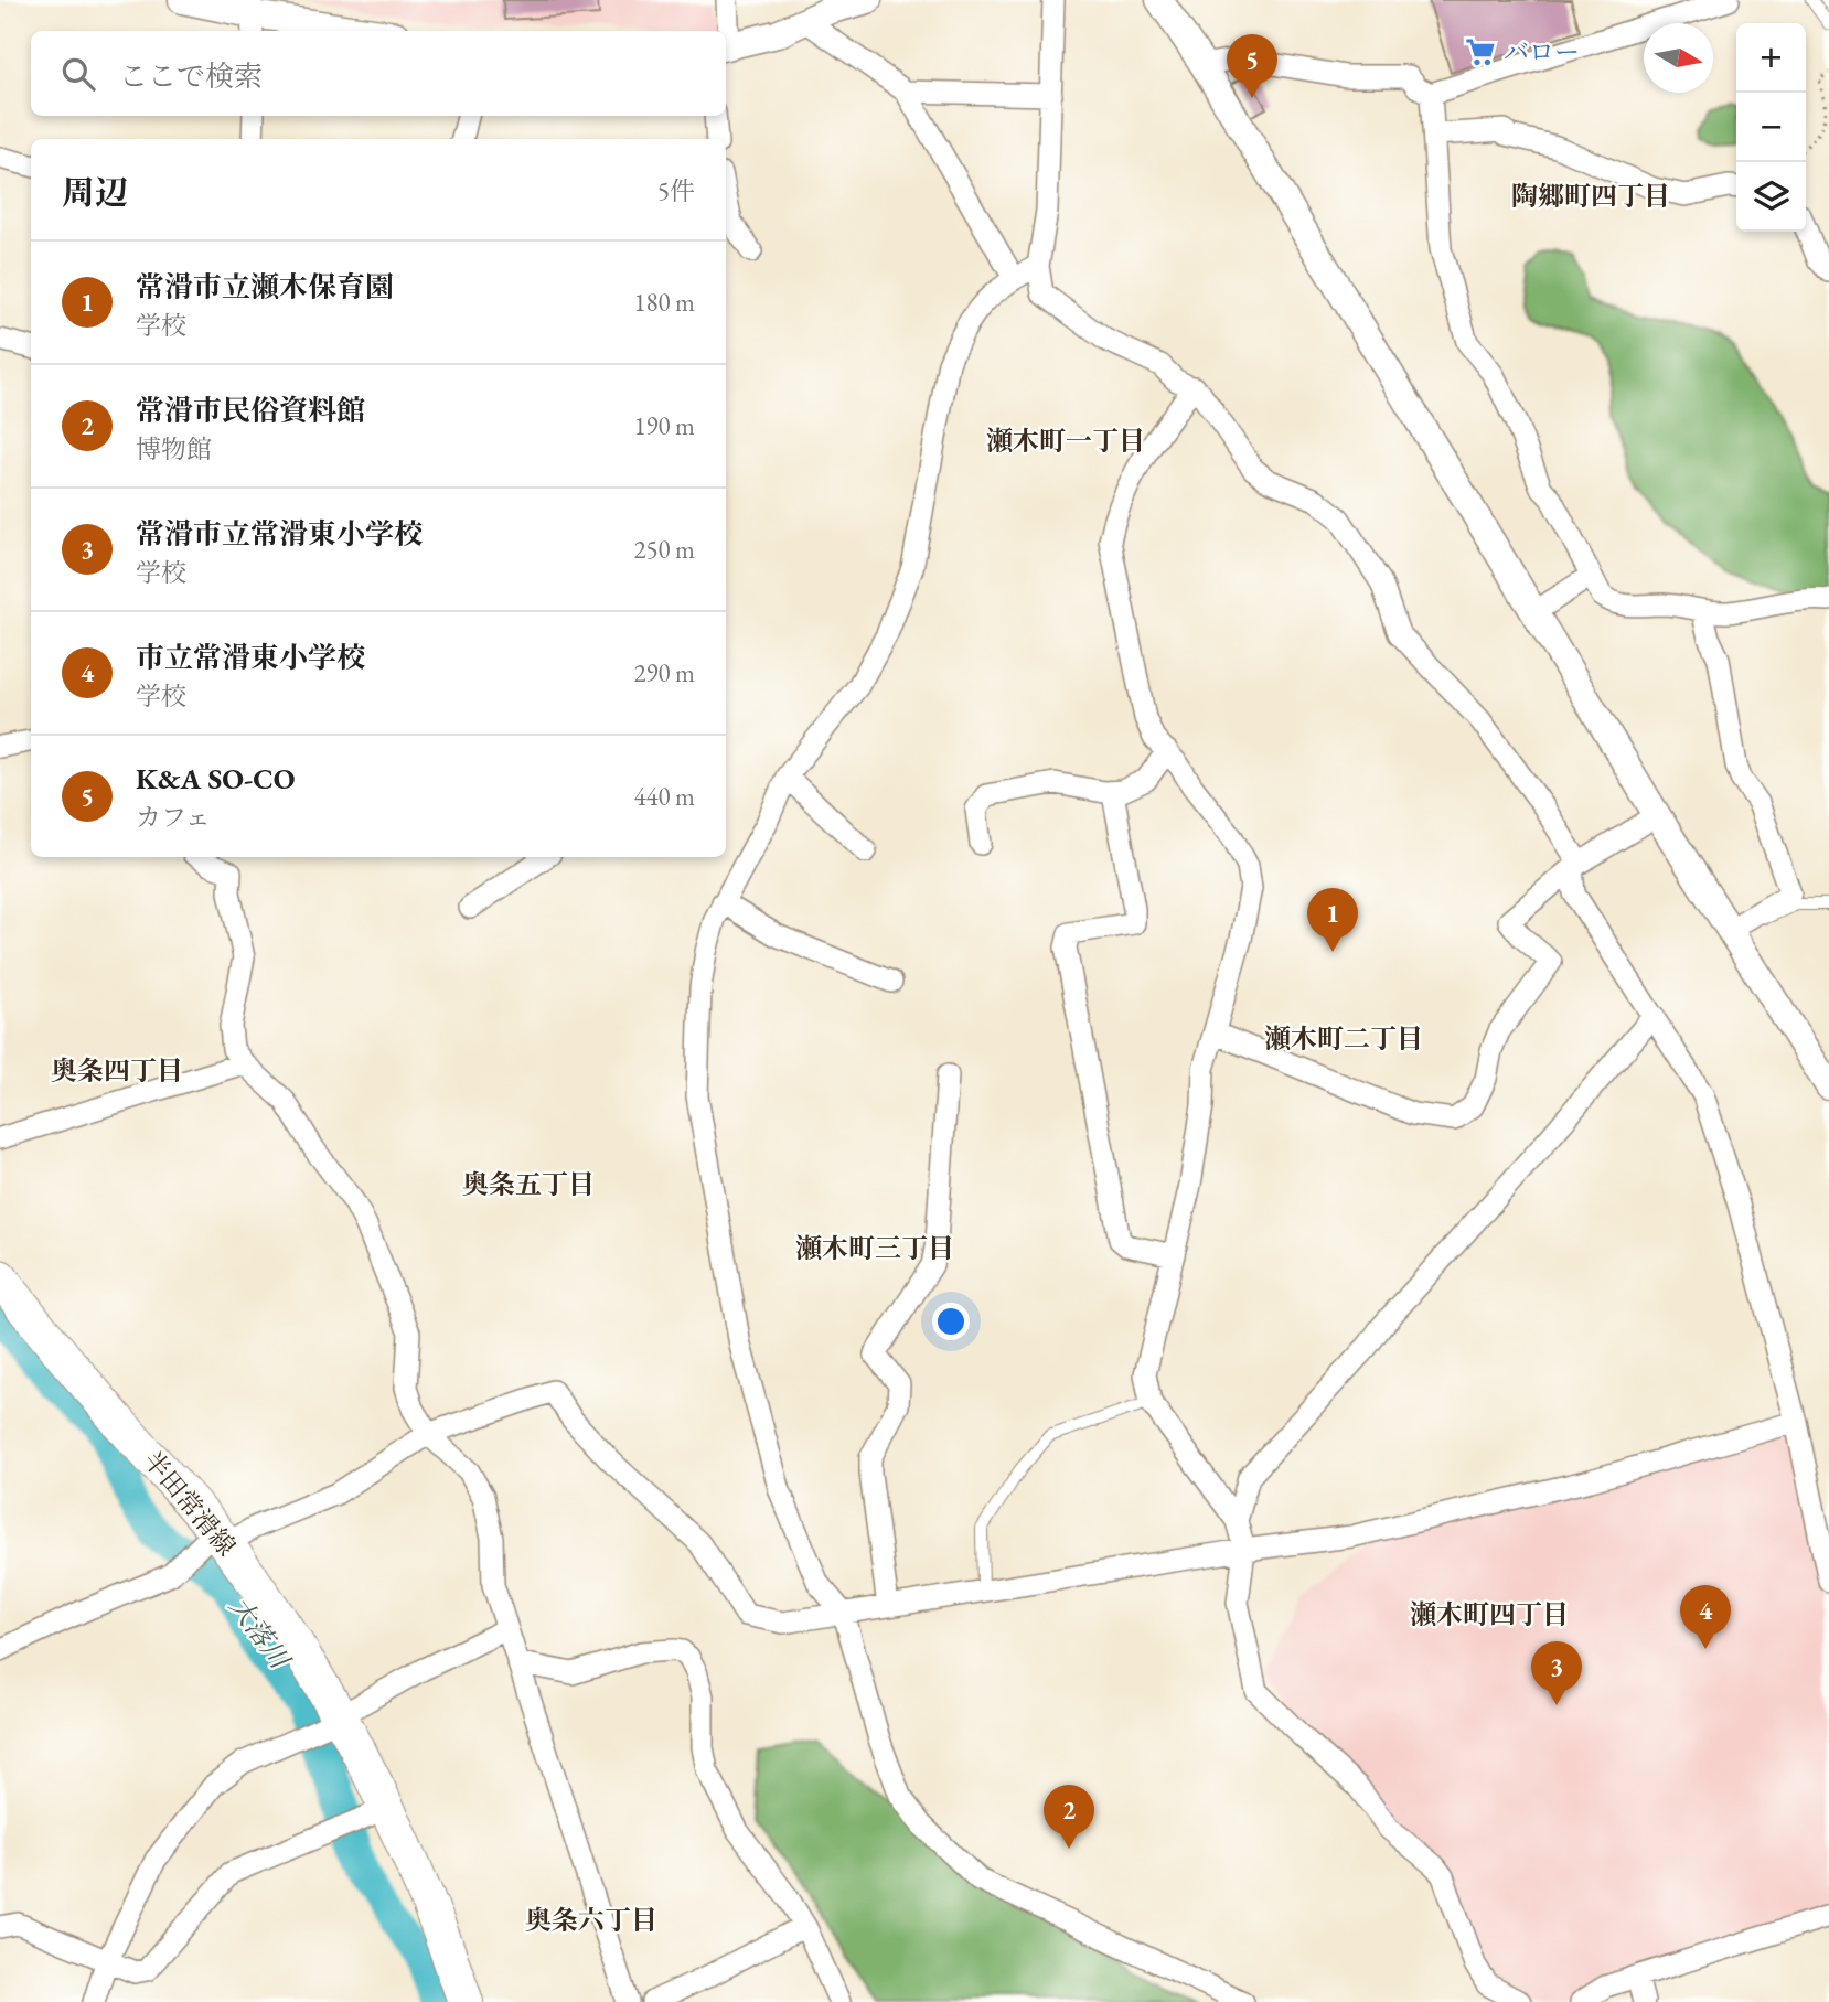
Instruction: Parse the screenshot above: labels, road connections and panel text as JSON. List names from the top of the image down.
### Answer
{
  "streets": {
    "main road": ["半田常滑線"]
  },
  "districts": [
    "陶郷町四丁目",
    "瀬木町一丁目",
    "瀬木町二丁目",
    "奥条四丁目",
    "奥条五丁目",
    "瀬木町三丁目",
    "瀬木町四丁目",
    "奥条六丁目"
  ],
  "water": ["大落川"],
  "places": {
    "supermarket": ["バロー"]
  },
  "north": "right",
  "page": {
    "map_buttons": ["+", "−"],
    "search": "ここで検索",
    "pins": [
      "5",
      "1",
      "4",
      "3",
      "2"
    ],
    "heading": ["周辺", "5件"],
    "list": [
      {
        "mark": "1",
        "name": "常滑市立瀬木保育園",
        "note": "学校",
        "value": "180 m"
      },
      {
        "mark": "2",
        "name": "常滑市民俗資料館",
        "note": "博物館",
        "value": "190 m"
      },
      {
        "mark": "3",
        "name": "常滑市立常滑東小学校",
        "note": "学校",
        "value": "250 m"
      },
      {
        "mark": "4",
        "name": "市立常滑東小学校",
        "note": "学校",
        "value": "290 m"
      },
      {
        "mark": "5",
        "name": "K&A SO-CO",
        "note": "カフェ",
        "value": "440 m"
      }
    ]
  }
}
